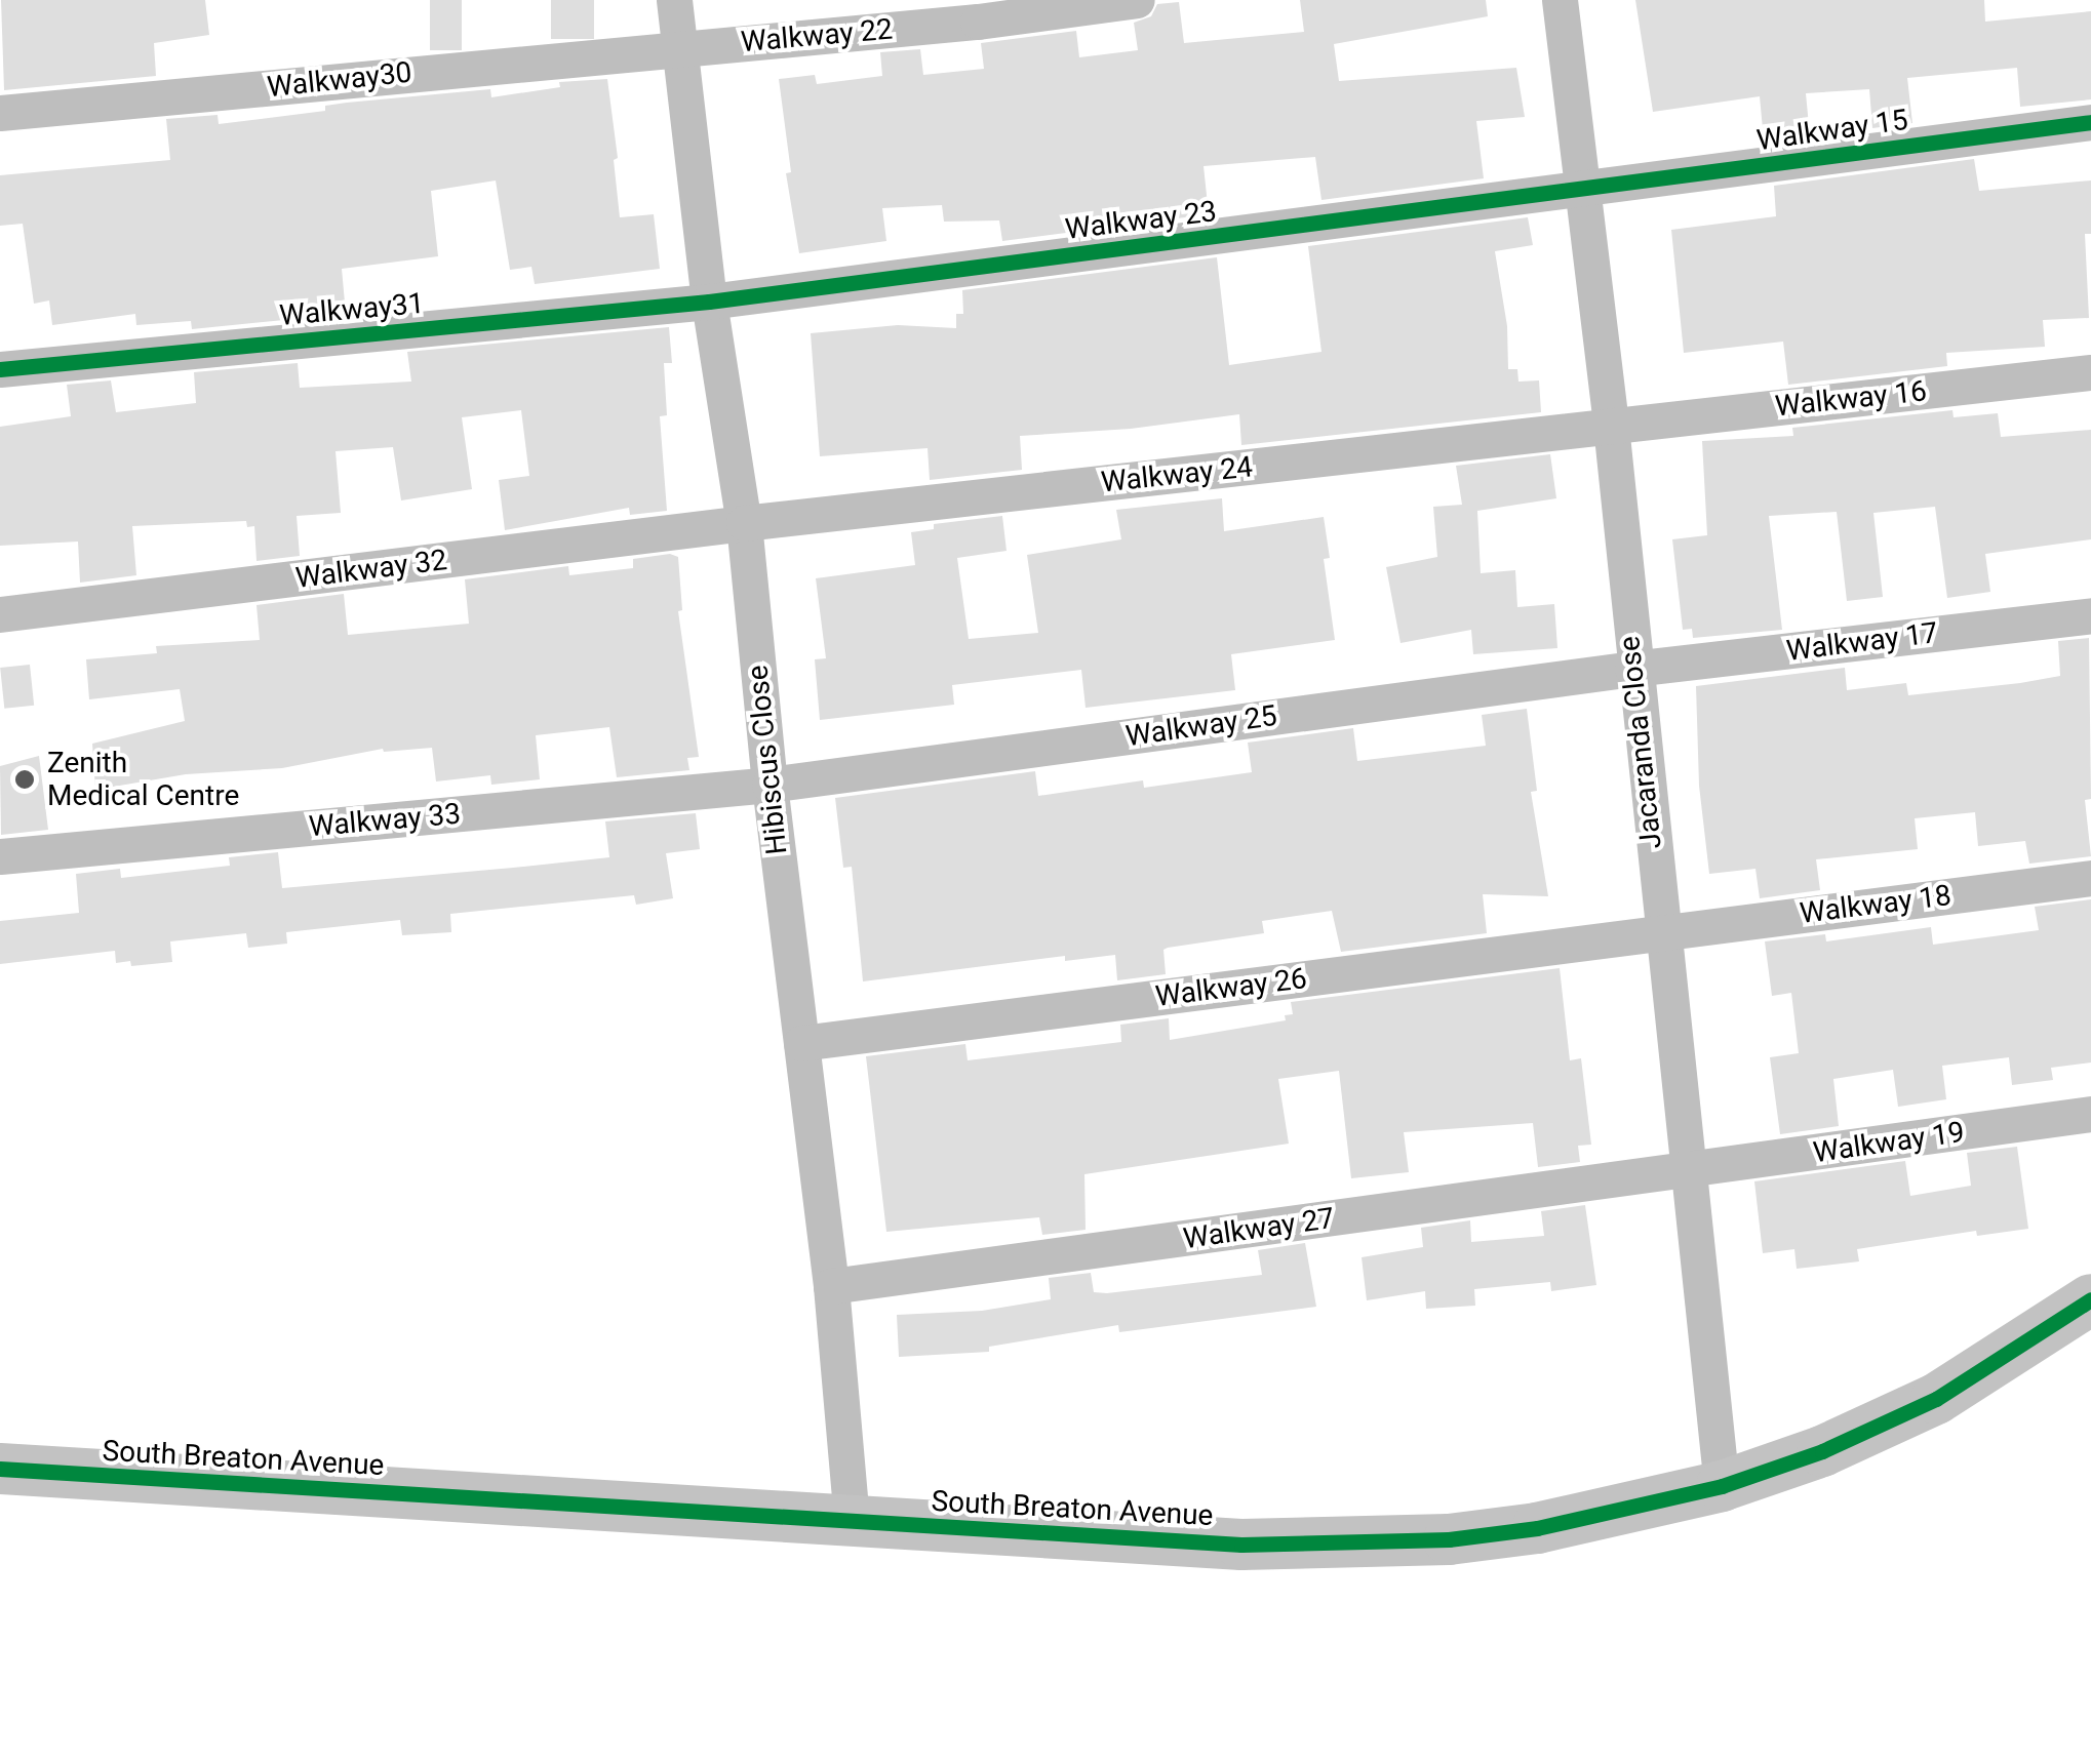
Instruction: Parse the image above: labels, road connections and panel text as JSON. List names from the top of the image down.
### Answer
{
  "streets": {
    "street": [
      "Walkway 22",
      "Walkway30",
      "Walkway 15",
      "Walkway 23",
      "Walkway31",
      "Walkway 16",
      "Walkway 24",
      "Walkway 32",
      "Walkway 17",
      "Walkway 25",
      "Jacaranda Close",
      "Hibiscus Close",
      "Walkway 33",
      "Walkway 18",
      "Walkway 26",
      "Walkway 19",
      "Walkway 27",
      "South Breaton Avenue"
    ]
  },
  "crossings": [
    ["Walkway 22", "Walkway30"],
    ["Walkway 22", "Hibiscus Close"],
    ["Walkway30", "Hibiscus Close"],
    ["Walkway 15", "Walkway 23"],
    ["Walkway 15", "Jacaranda Close"],
    ["Walkway 23", "Walkway31"],
    ["Walkway 23", "Jacaranda Close"],
    ["Walkway 23", "Hibiscus Close"],
    ["Walkway31", "Hibiscus Close"],
    ["Walkway 16", "Walkway 24"],
    ["Walkway 16", "Jacaranda Close"],
    ["Walkway 24", "Walkway 32"],
    ["Walkway 24", "Jacaranda Close"],
    ["Walkway 24", "Hibiscus Close"],
    ["Walkway 32", "Hibiscus Close"],
    ["Walkway 17", "Walkway 25"],
    ["Walkway 17", "Jacaranda Close"],
    ["Walkway 25", "Jacaranda Close"],
    ["Walkway 25", "Hibiscus Close"],
    ["Walkway 25", "Walkway 33"],
    ["Jacaranda Close", "Walkway 18"],
    ["Jacaranda Close", "Walkway 26"],
    ["Jacaranda Close", "Walkway 19"],
    ["Jacaranda Close", "Walkway 27"],
    ["Jacaranda Close", "South Breaton Avenue"],
    ["Hibiscus Close", "Walkway 33"],
    ["Hibiscus Close", "Walkway 26"],
    ["Hibiscus Close", "Walkway 27"],
    ["Hibiscus Close", "South Breaton Avenue"],
    ["Walkway 18", "Walkway 26"],
    ["Walkway 19", "Walkway 27"]
  ],
  "places": ["Zenith Medical Centre"]
}
